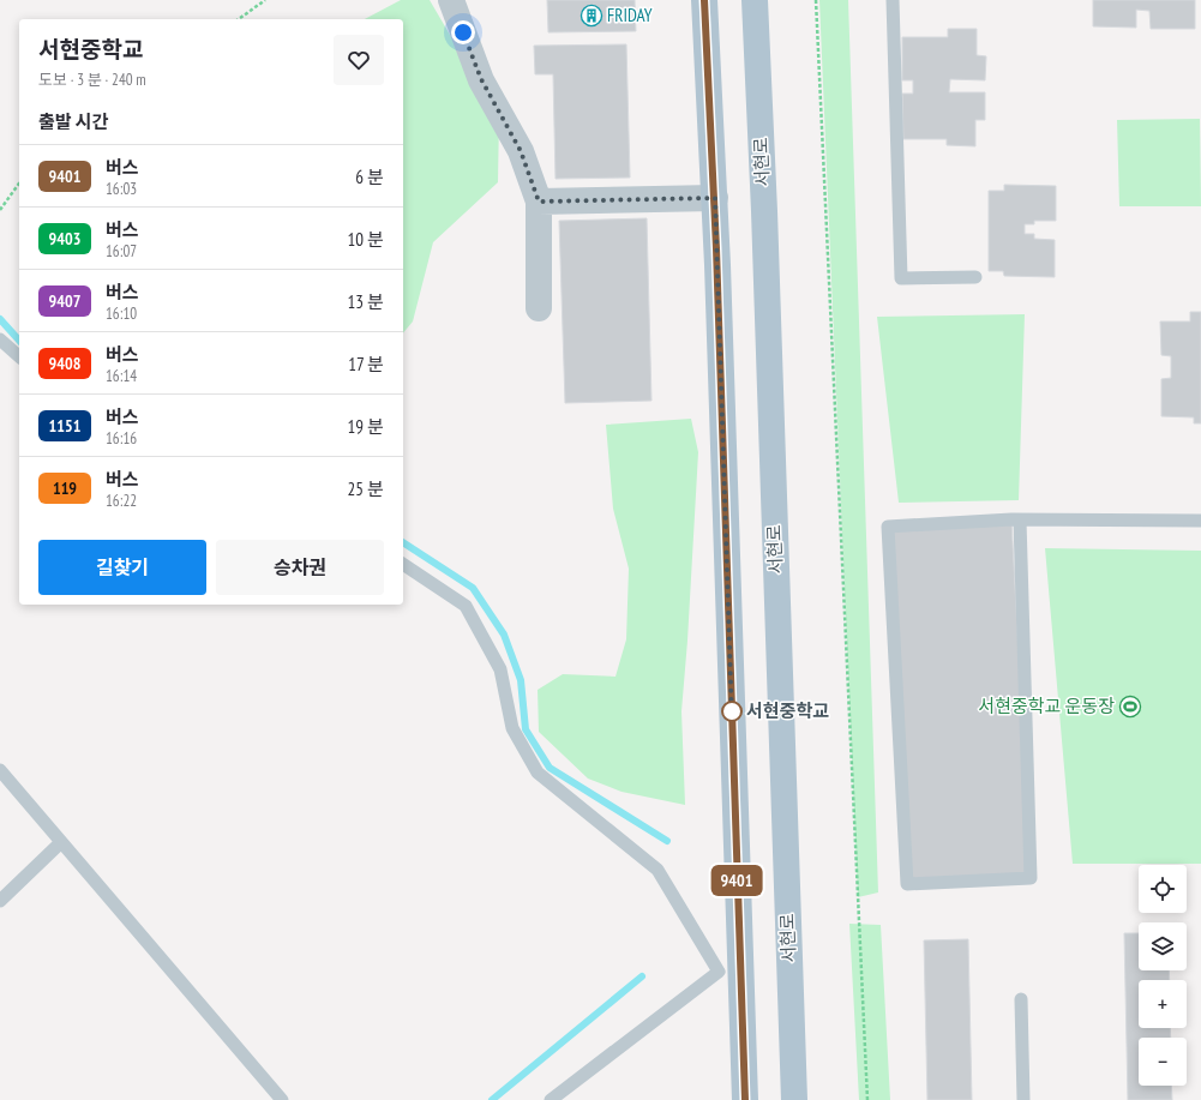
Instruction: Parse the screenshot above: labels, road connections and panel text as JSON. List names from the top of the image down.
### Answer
{
  "streets": {
    "main road": ["서현로"]
  },
  "places": {
    "building": ["FRIDAY"],
    "sports": ["서현중학교 운동장"],
    "other": ["서현중학교"]
  },
  "lines": ["bus line 9401"],
  "page": {
    "on_map": "9401",
    "heading": [
      ["서현중학교", "도보 · 3 분 · 240 m"],
      "출발 시간"
    ],
    "list": [
      {
        "mark": "9401",
        "name": "버스",
        "note": "16:03",
        "value": "6 분"
      },
      {
        "mark": "9403",
        "name": "버스",
        "note": "16:07",
        "value": "10 분"
      },
      {
        "mark": "9407",
        "name": "버스",
        "note": "16:10",
        "value": "13 분"
      },
      {
        "mark": "9408",
        "name": "버스",
        "note": "16:14",
        "value": "17 분"
      },
      {
        "mark": "1151",
        "name": "버스",
        "note": "16:16",
        "value": "19 분"
      },
      {
        "mark": "119",
        "name": "버스",
        "note": "16:22",
        "value": "25 분"
      }
    ],
    "buttons": ["길찾기", "승차권"],
    "map_buttons": ["+", "−"]
  }
}
